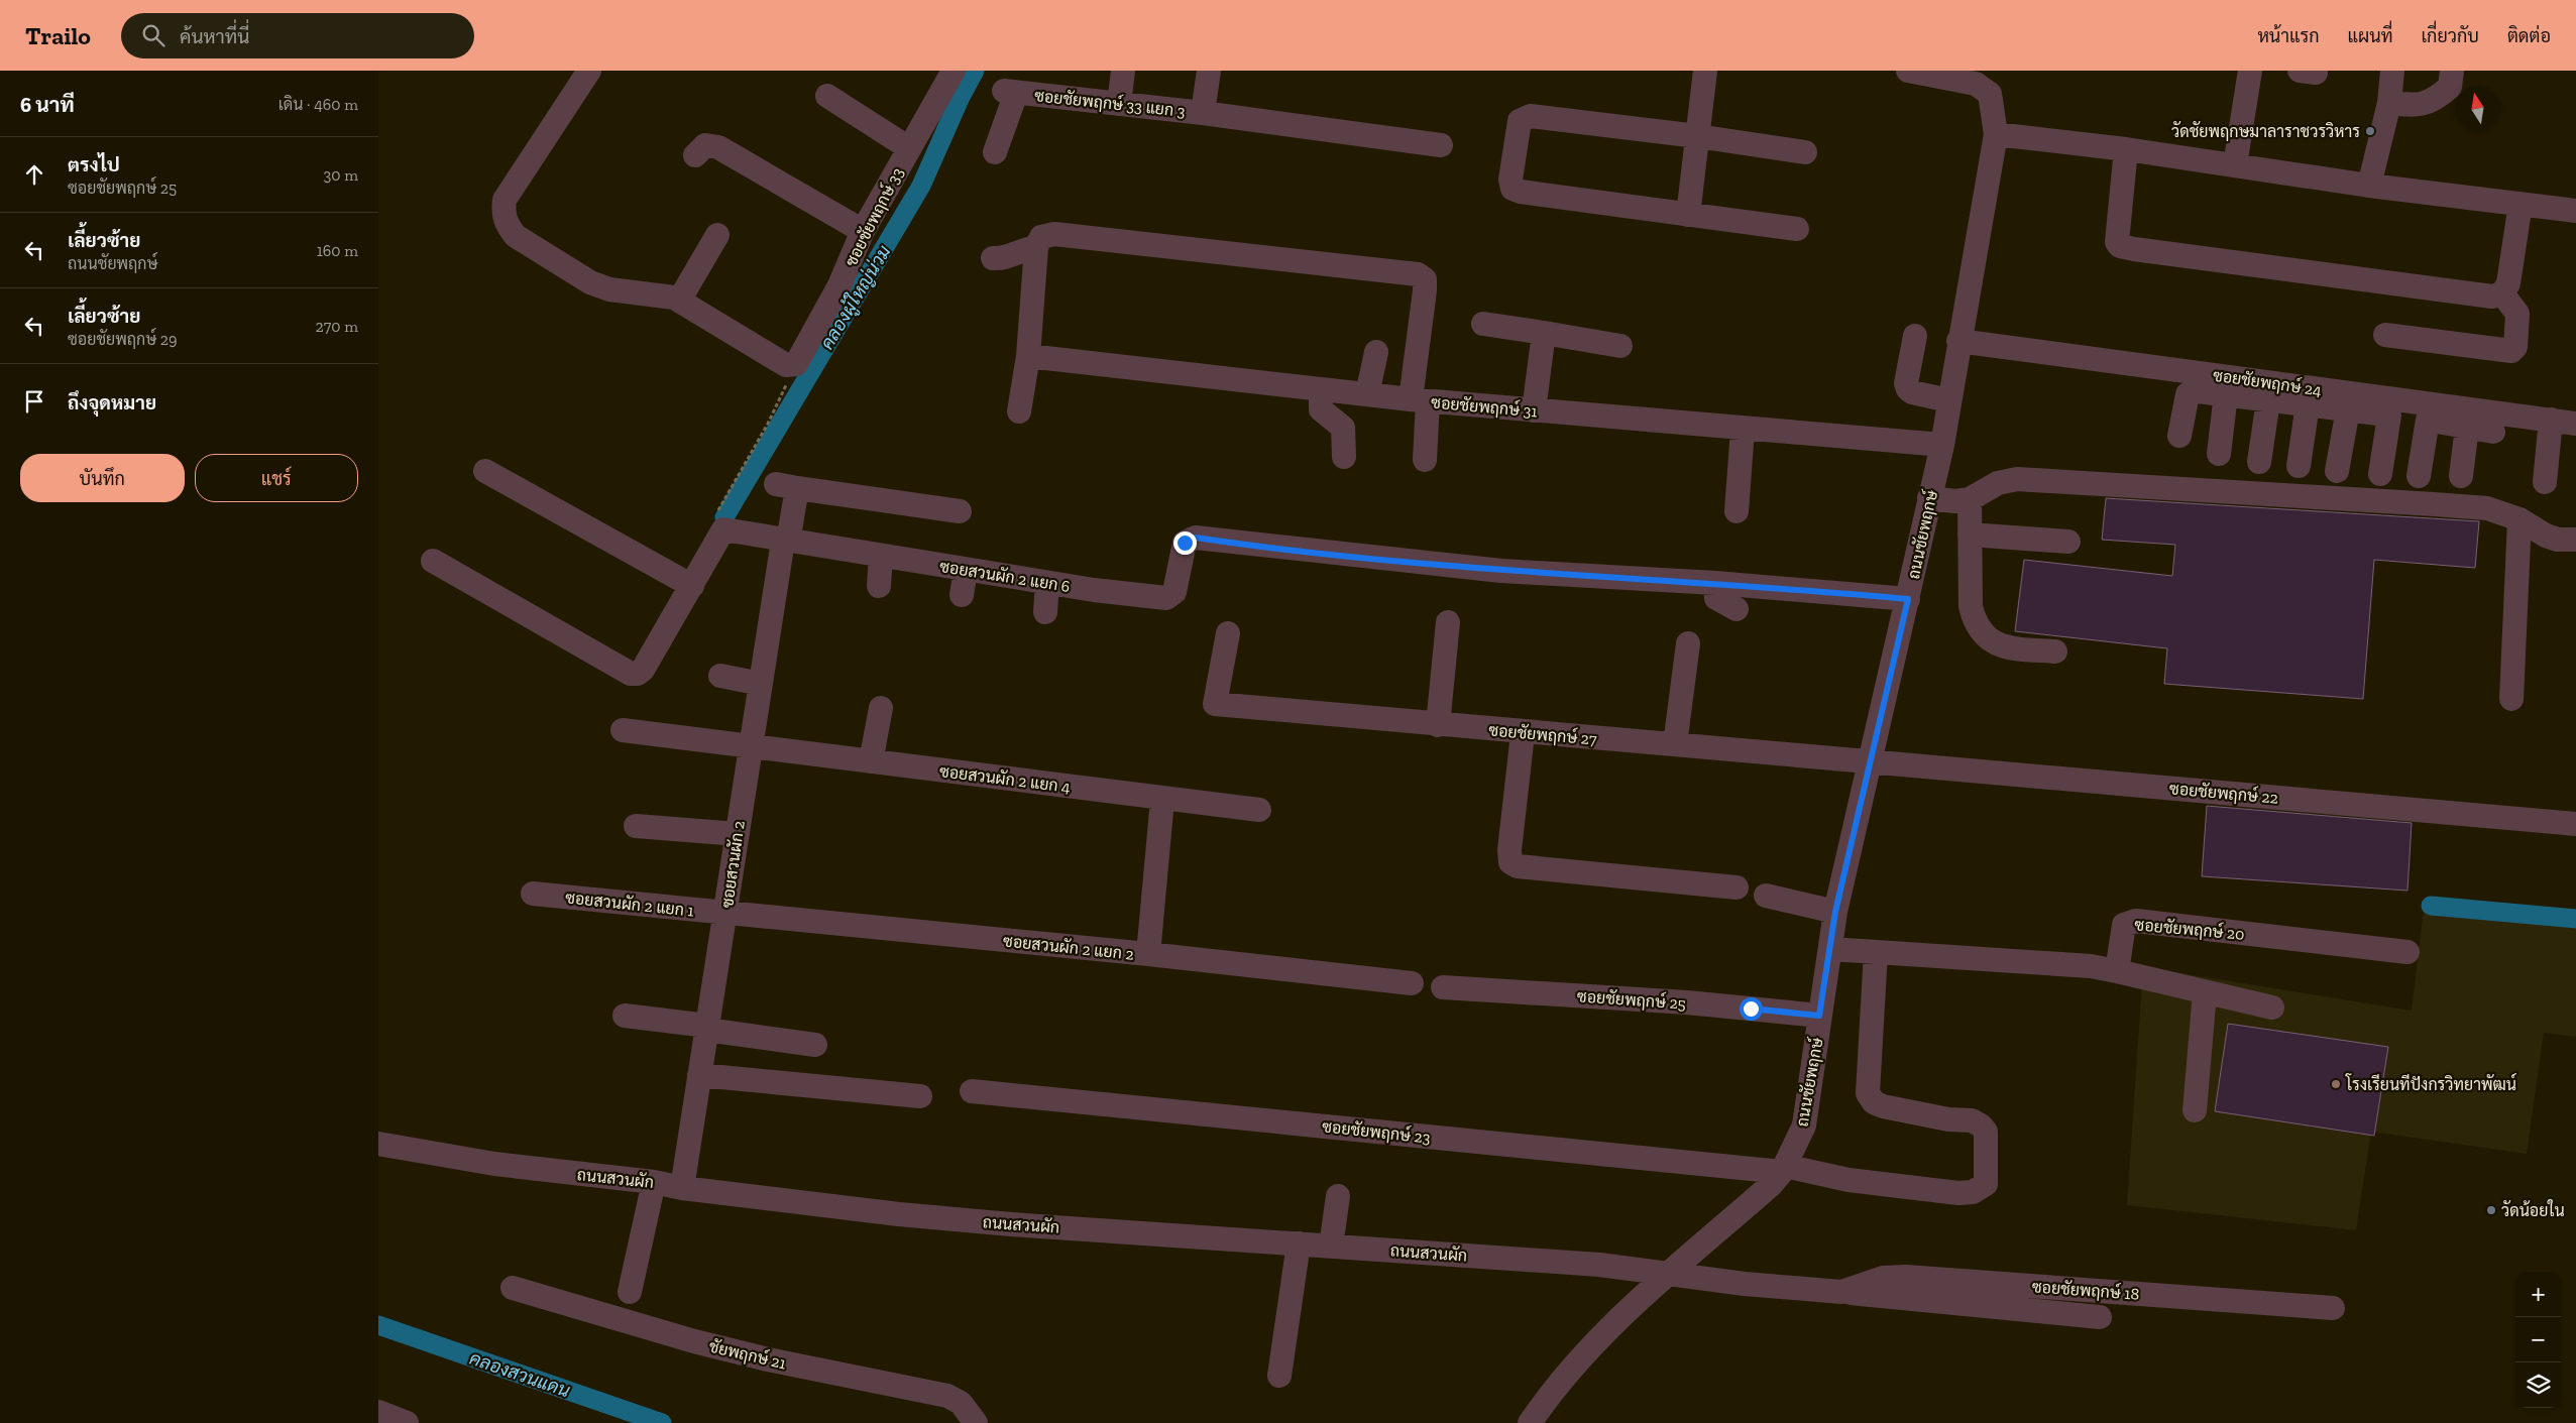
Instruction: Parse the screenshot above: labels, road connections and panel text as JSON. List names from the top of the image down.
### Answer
{
  "streets": {
    "street": [
      "ซอยชัยพฤกษ์ 33 แยก 3",
      "ซอยชัยพฤกษ์ 33",
      "ซอยชัยพฤกษ์ 24",
      "ซอยชัยพฤกษ์ 31",
      "ถนนชัยพฤกษ์",
      "ซอยสวนผัก 2 แยก 6",
      "ซอยชัยพฤกษ์ 27",
      "ซอยสวนผัก 2 แยก 4",
      "ซอยชัยพฤกษ์ 22",
      "ซอยสวนผัก 2",
      "ซอยสวนผัก 2 แยก 1",
      "ซอยชัยพฤกษ์ 20",
      "ซอยสวนผัก 2 แยก 2",
      "ซอยชัยพฤกษ์ 25",
      "ซอยชัยพฤกษ์ 23",
      "ถนนสวนผัก",
      "ซอยชัยพฤกษ์ 18",
      "ชัยพฤกษ์ 21"
    ]
  },
  "crossings": [
    ["ซอยชัยพฤกษ์ 24", "ถนนชัยพฤกษ์"],
    ["ซอยชัยพฤกษ์ 31", "ถนนชัยพฤกษ์"],
    ["ถนนชัยพฤกษ์", "ซอยชัยพฤกษ์ 27"],
    ["ถนนชัยพฤกษ์", "ซอยชัยพฤกษ์ 22"],
    ["ถนนชัยพฤกษ์", "ซอยชัยพฤกษ์ 25"],
    ["ถนนชัยพฤกษ์", "ซอยชัยพฤกษ์ 23"],
    ["ถนนชัยพฤกษ์", "ถนนสวนผัก"],
    ["ถนนชัยพฤกษ์", "ซอยชัยพฤกษ์ 18"],
    ["ซอยสวนผัก 2 แยก 6", "ซอยสวนผัก 2"],
    ["ซอยชัยพฤกษ์ 27", "ซอยชัยพฤกษ์ 22"],
    ["ซอยสวนผัก 2 แยก 4", "ซอยสวนผัก 2"],
    ["ซอยสวนผัก 2", "ซอยสวนผัก 2 แยก 1"],
    ["ซอยสวนผัก 2", "ซอยสวนผัก 2 แยก 2"],
    ["ซอยสวนผัก 2", "ถนนสวนผัก"],
    ["ซอยสวนผัก 2 แยก 1", "ซอยสวนผัก 2 แยก 2"],
    ["ถนนสวนผัก", "ซอยชัยพฤกษ์ 18"]
  ],
  "water": ["คลองผู้ใหญ่น่วม", "คลองสวนแดน"],
  "places": ["วัดชัยพฤกษมาลาราชวรวิหาร", "โรงเรียนทีปังกรวิทยาพัฒน์", "วัดน้อยใน"],
  "north": "top",
  "page": {
    "header": "Trailo",
    "search": "ค้นหาที่นี่",
    "nav": [
      "หน้าแรก",
      "แผนที่",
      "เกี่ยวกับ",
      "ติดต่อ"
    ],
    "heading": ["6 นาที", "เดิน · 460 m"],
    "list": [
      ["ตรงไป", "ซอยชัยพฤกษ์ 25", "30 m"],
      ["เลี้ยวซ้าย", "ถนนชัยพฤกษ์", "160 m"],
      ["เลี้ยวซ้าย", "ซอยชัยพฤกษ์ 29", "270 m"],
      "ถึงจุดหมาย"
    ],
    "buttons": ["บันทึก", "แชร์"],
    "map_buttons": ["+", "−"]
  }
}
